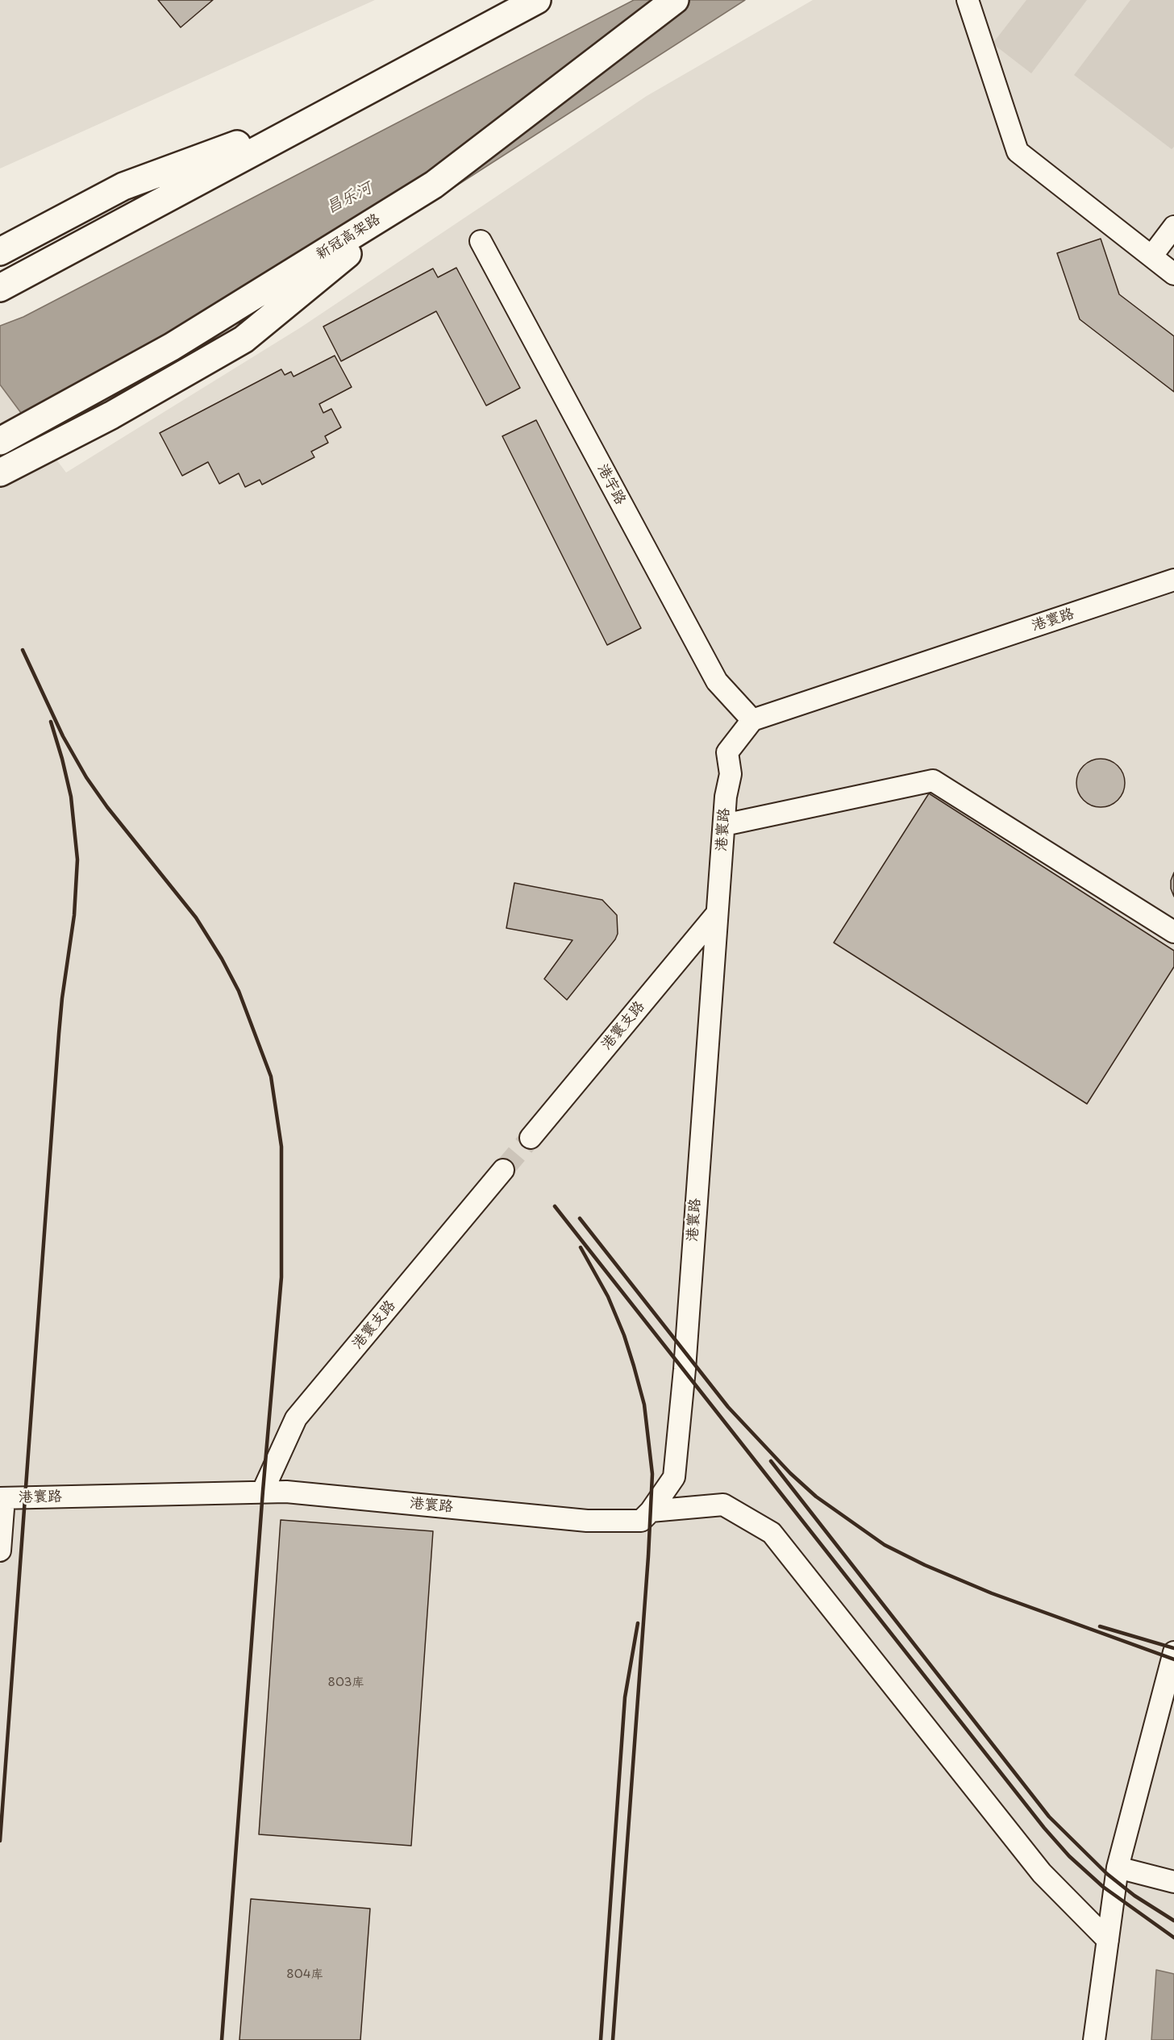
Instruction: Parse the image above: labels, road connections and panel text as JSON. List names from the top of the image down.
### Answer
{
  "streets": {
    "highway": ["新冠高架路"],
    "lane": ["港宇路", "港寰路", "港寰支路"]
  },
  "crossings": [
    ["港宇路", "港寰路"],
    ["港寰路", "港寰支路"]
  ],
  "water": ["昌乐河"],
  "house_numbers": ["803库", "804库"]
}
